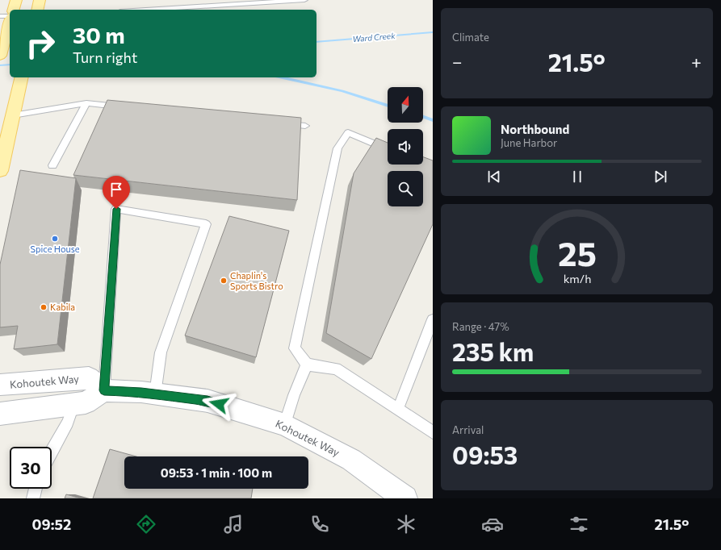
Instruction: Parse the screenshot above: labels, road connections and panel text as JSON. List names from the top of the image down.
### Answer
{
  "streets": {
    "street": ["Kohoutek Way"]
  },
  "water": ["Ward Creek"],
  "places": ["Spice House", "Chaplin's Sports Bistro", "Kabila"],
  "north": "top",
  "page": {
    "tile": [
      "Climate",
      ["Range · 47%", "235 km"],
      ["Arrival", "09:53"]
    ],
    "turn": ["30 m", "Turn right"],
    "heat": ["−", "21.5°", "+"],
    "song": ["Northbound", "June Harbor"],
    "limit": "30",
    "trip": "09:53 · 1 min · 100 m",
    "tabs": ["09:52", "21.5°"],
    "gauge": ["25", "km/h"]
  }
}
